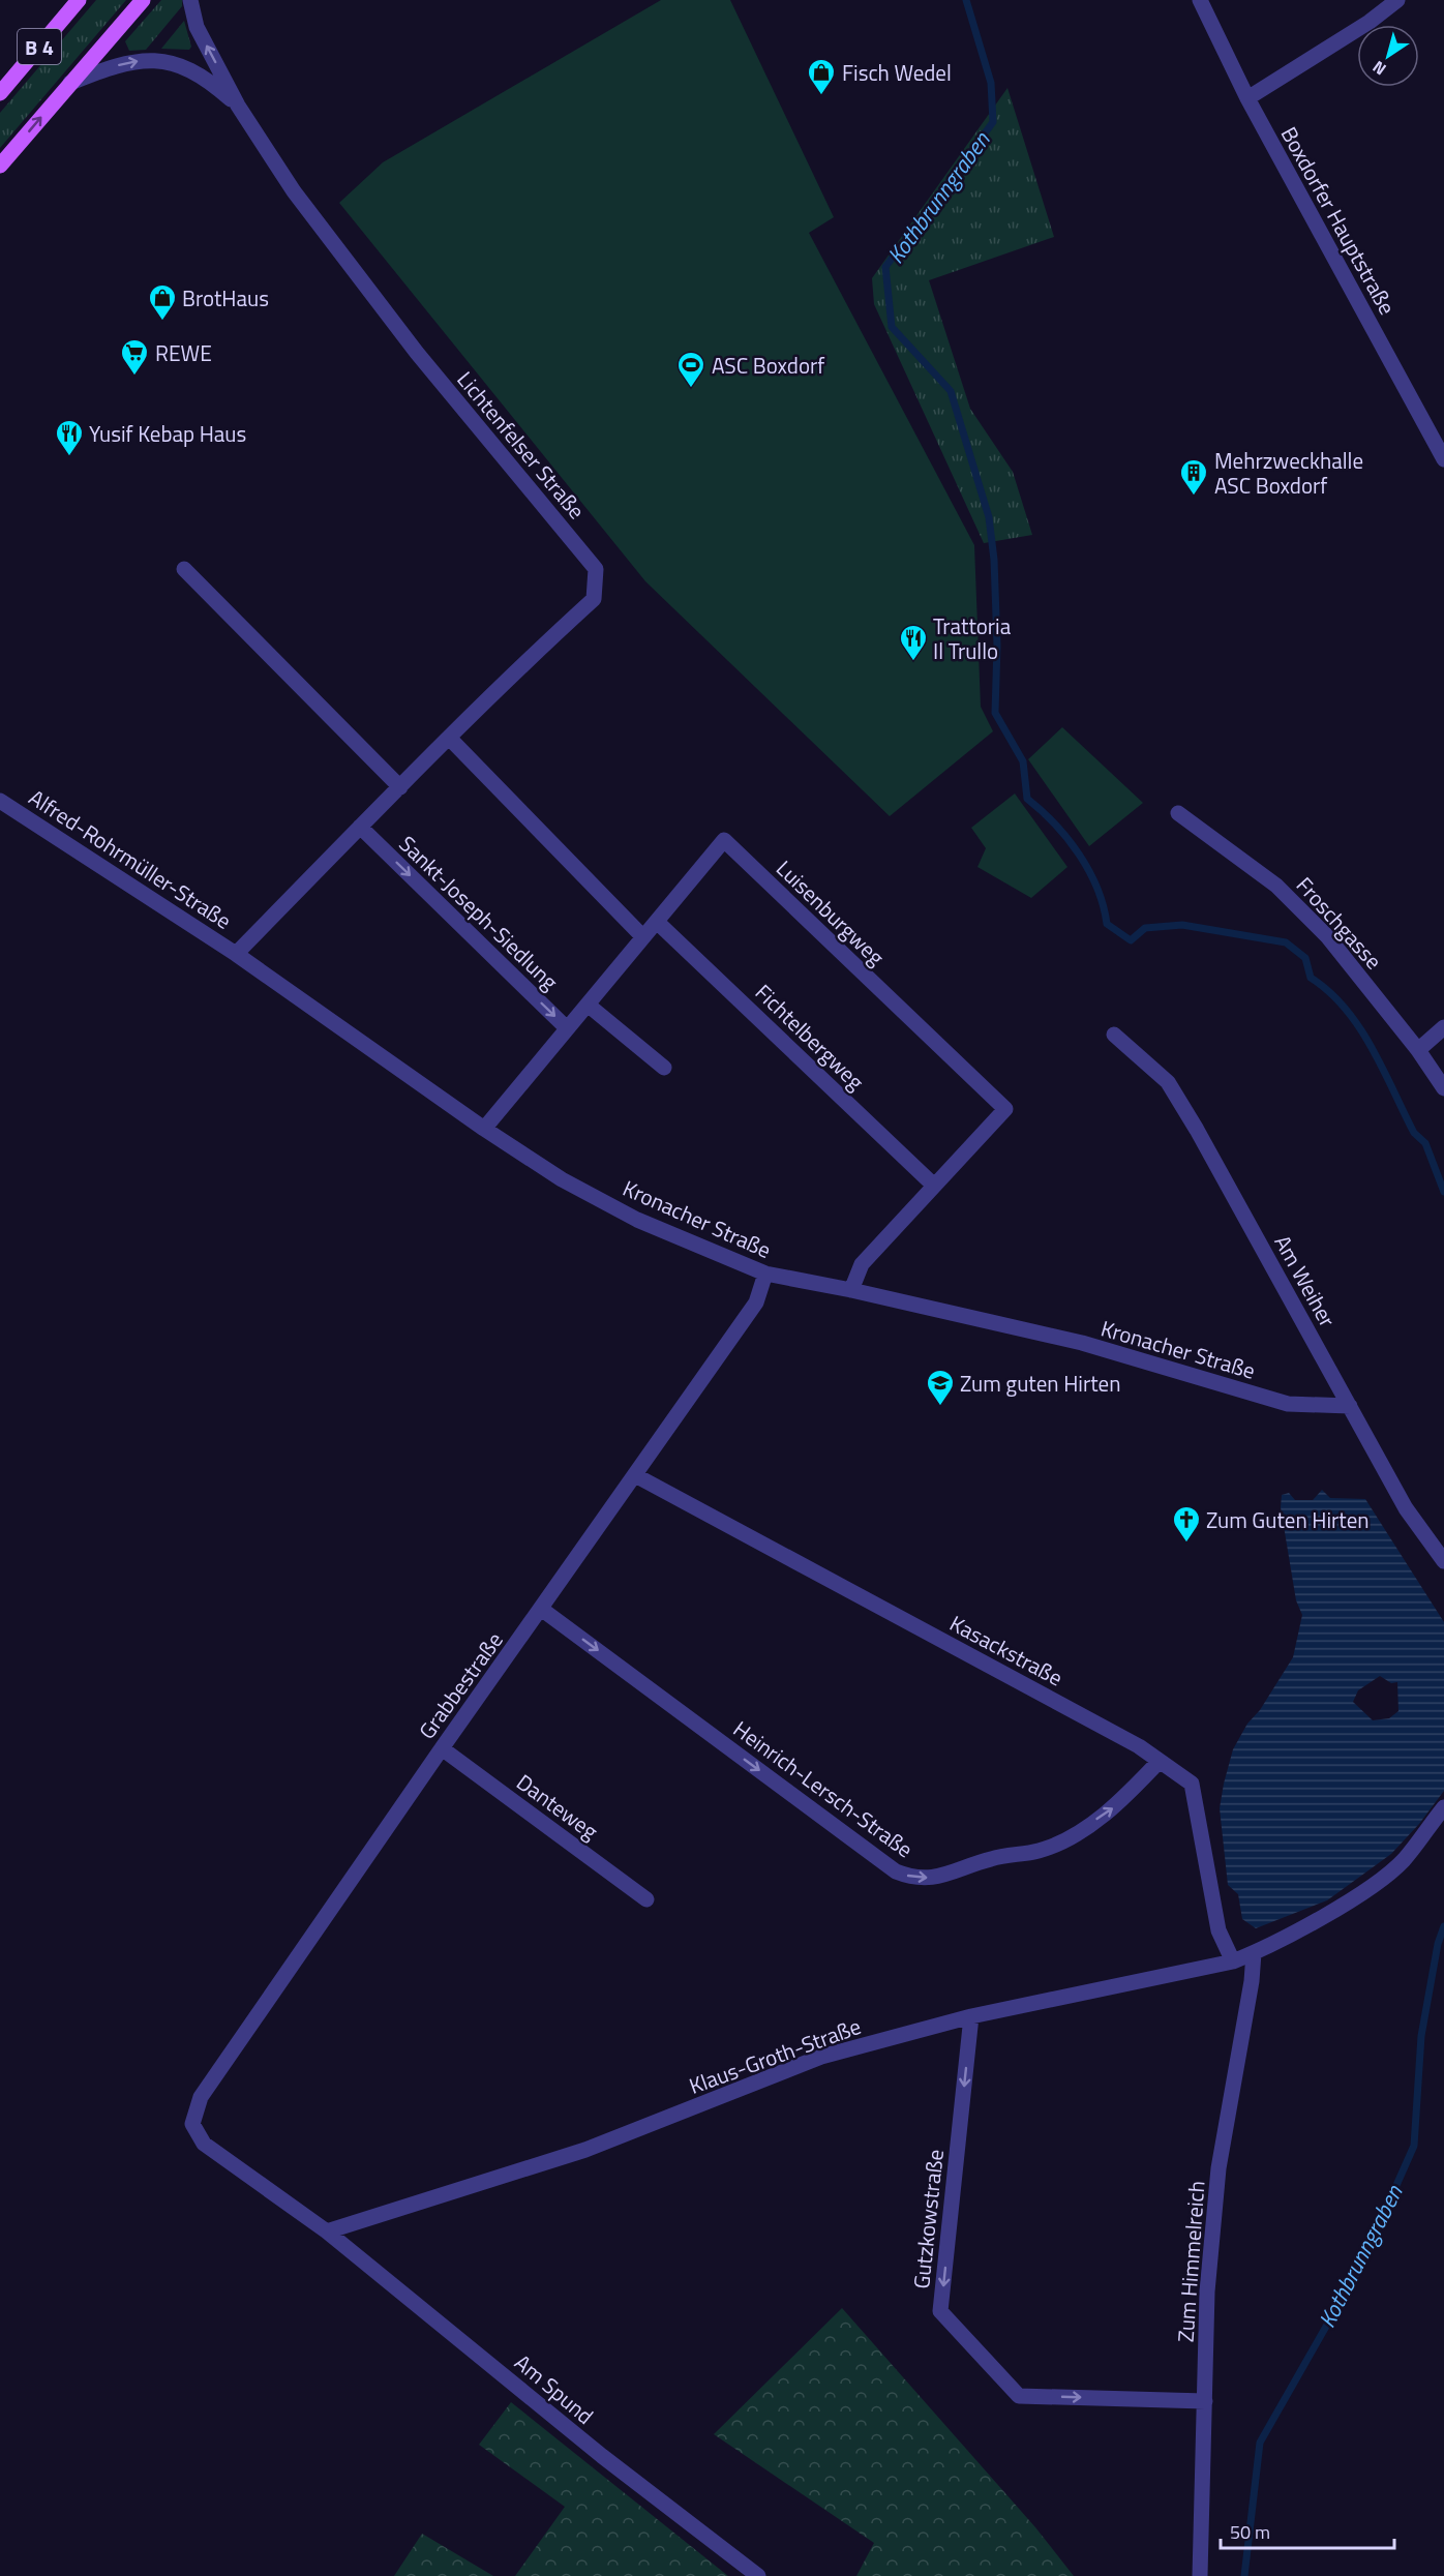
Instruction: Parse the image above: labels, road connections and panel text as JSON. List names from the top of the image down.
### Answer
{
  "streets": {
    "main road": ["B 4"],
    "street": [
      "Boxdorfer Hauptstraße",
      "Lichtenfelser Straße",
      "Alfred-Rohrmüller-Straße",
      "Sankt-Joseph-Siedlung",
      "Luisenburgweg",
      "Froschgasse",
      "Fichtelbergweg",
      "Kronacher Straße",
      "Am Weiher",
      "Kasackstraße",
      "Grabbestraße",
      "Heinrich-Lersch-Straße",
      "Danteweg",
      "Klaus-Groth-Straße",
      "Gutzkowstraße",
      "Zum Himmelreich",
      "Am Spund"
    ]
  },
  "crossings": [
    ["B 4", "Lichtenfelser Straße"],
    ["Lichtenfelser Straße", "Alfred-Rohrmüller-Straße"],
    ["Lichtenfelser Straße", "Sankt-Joseph-Siedlung"],
    ["Lichtenfelser Straße", "Kronacher Straße"],
    ["Alfred-Rohrmüller-Straße", "Kronacher Straße"],
    ["Sankt-Joseph-Siedlung", "Luisenburgweg"],
    ["Luisenburgweg", "Fichtelbergweg"],
    ["Luisenburgweg", "Kronacher Straße"],
    ["Kronacher Straße", "Am Weiher"],
    ["Kronacher Straße", "Grabbestraße"],
    ["Kasackstraße", "Grabbestraße"],
    ["Kasackstraße", "Heinrich-Lersch-Straße"],
    ["Kasackstraße", "Klaus-Groth-Straße"],
    ["Grabbestraße", "Heinrich-Lersch-Straße"],
    ["Grabbestraße", "Danteweg"],
    ["Grabbestraße", "Klaus-Groth-Straße"],
    ["Grabbestraße", "Am Spund"],
    ["Klaus-Groth-Straße", "Gutzkowstraße"],
    ["Klaus-Groth-Straße", "Zum Himmelreich"],
    ["Klaus-Groth-Straße", "Am Spund"],
    ["Gutzkowstraße", "Zum Himmelreich"]
  ],
  "one_way": ["Heinrich-Lersch-Straße"],
  "water": ["Kothbrunngraben"],
  "places": {
    "shop": ["Fisch Wedel", "BrotHaus"],
    "supermarket": ["REWE"],
    "sports": ["ASC Boxdorf"],
    "restaurant": ["Yusif Kebap Haus", "Trattoria Il Trullo"],
    "building": ["Mehrzweckhalle ASC Boxdorf"],
    "school or university": ["Zum guten Hirten"],
    "church": ["Zum Guten Hirten"]
  },
  "scale_bar": "50 m",
  "north": "bottom left"
}
